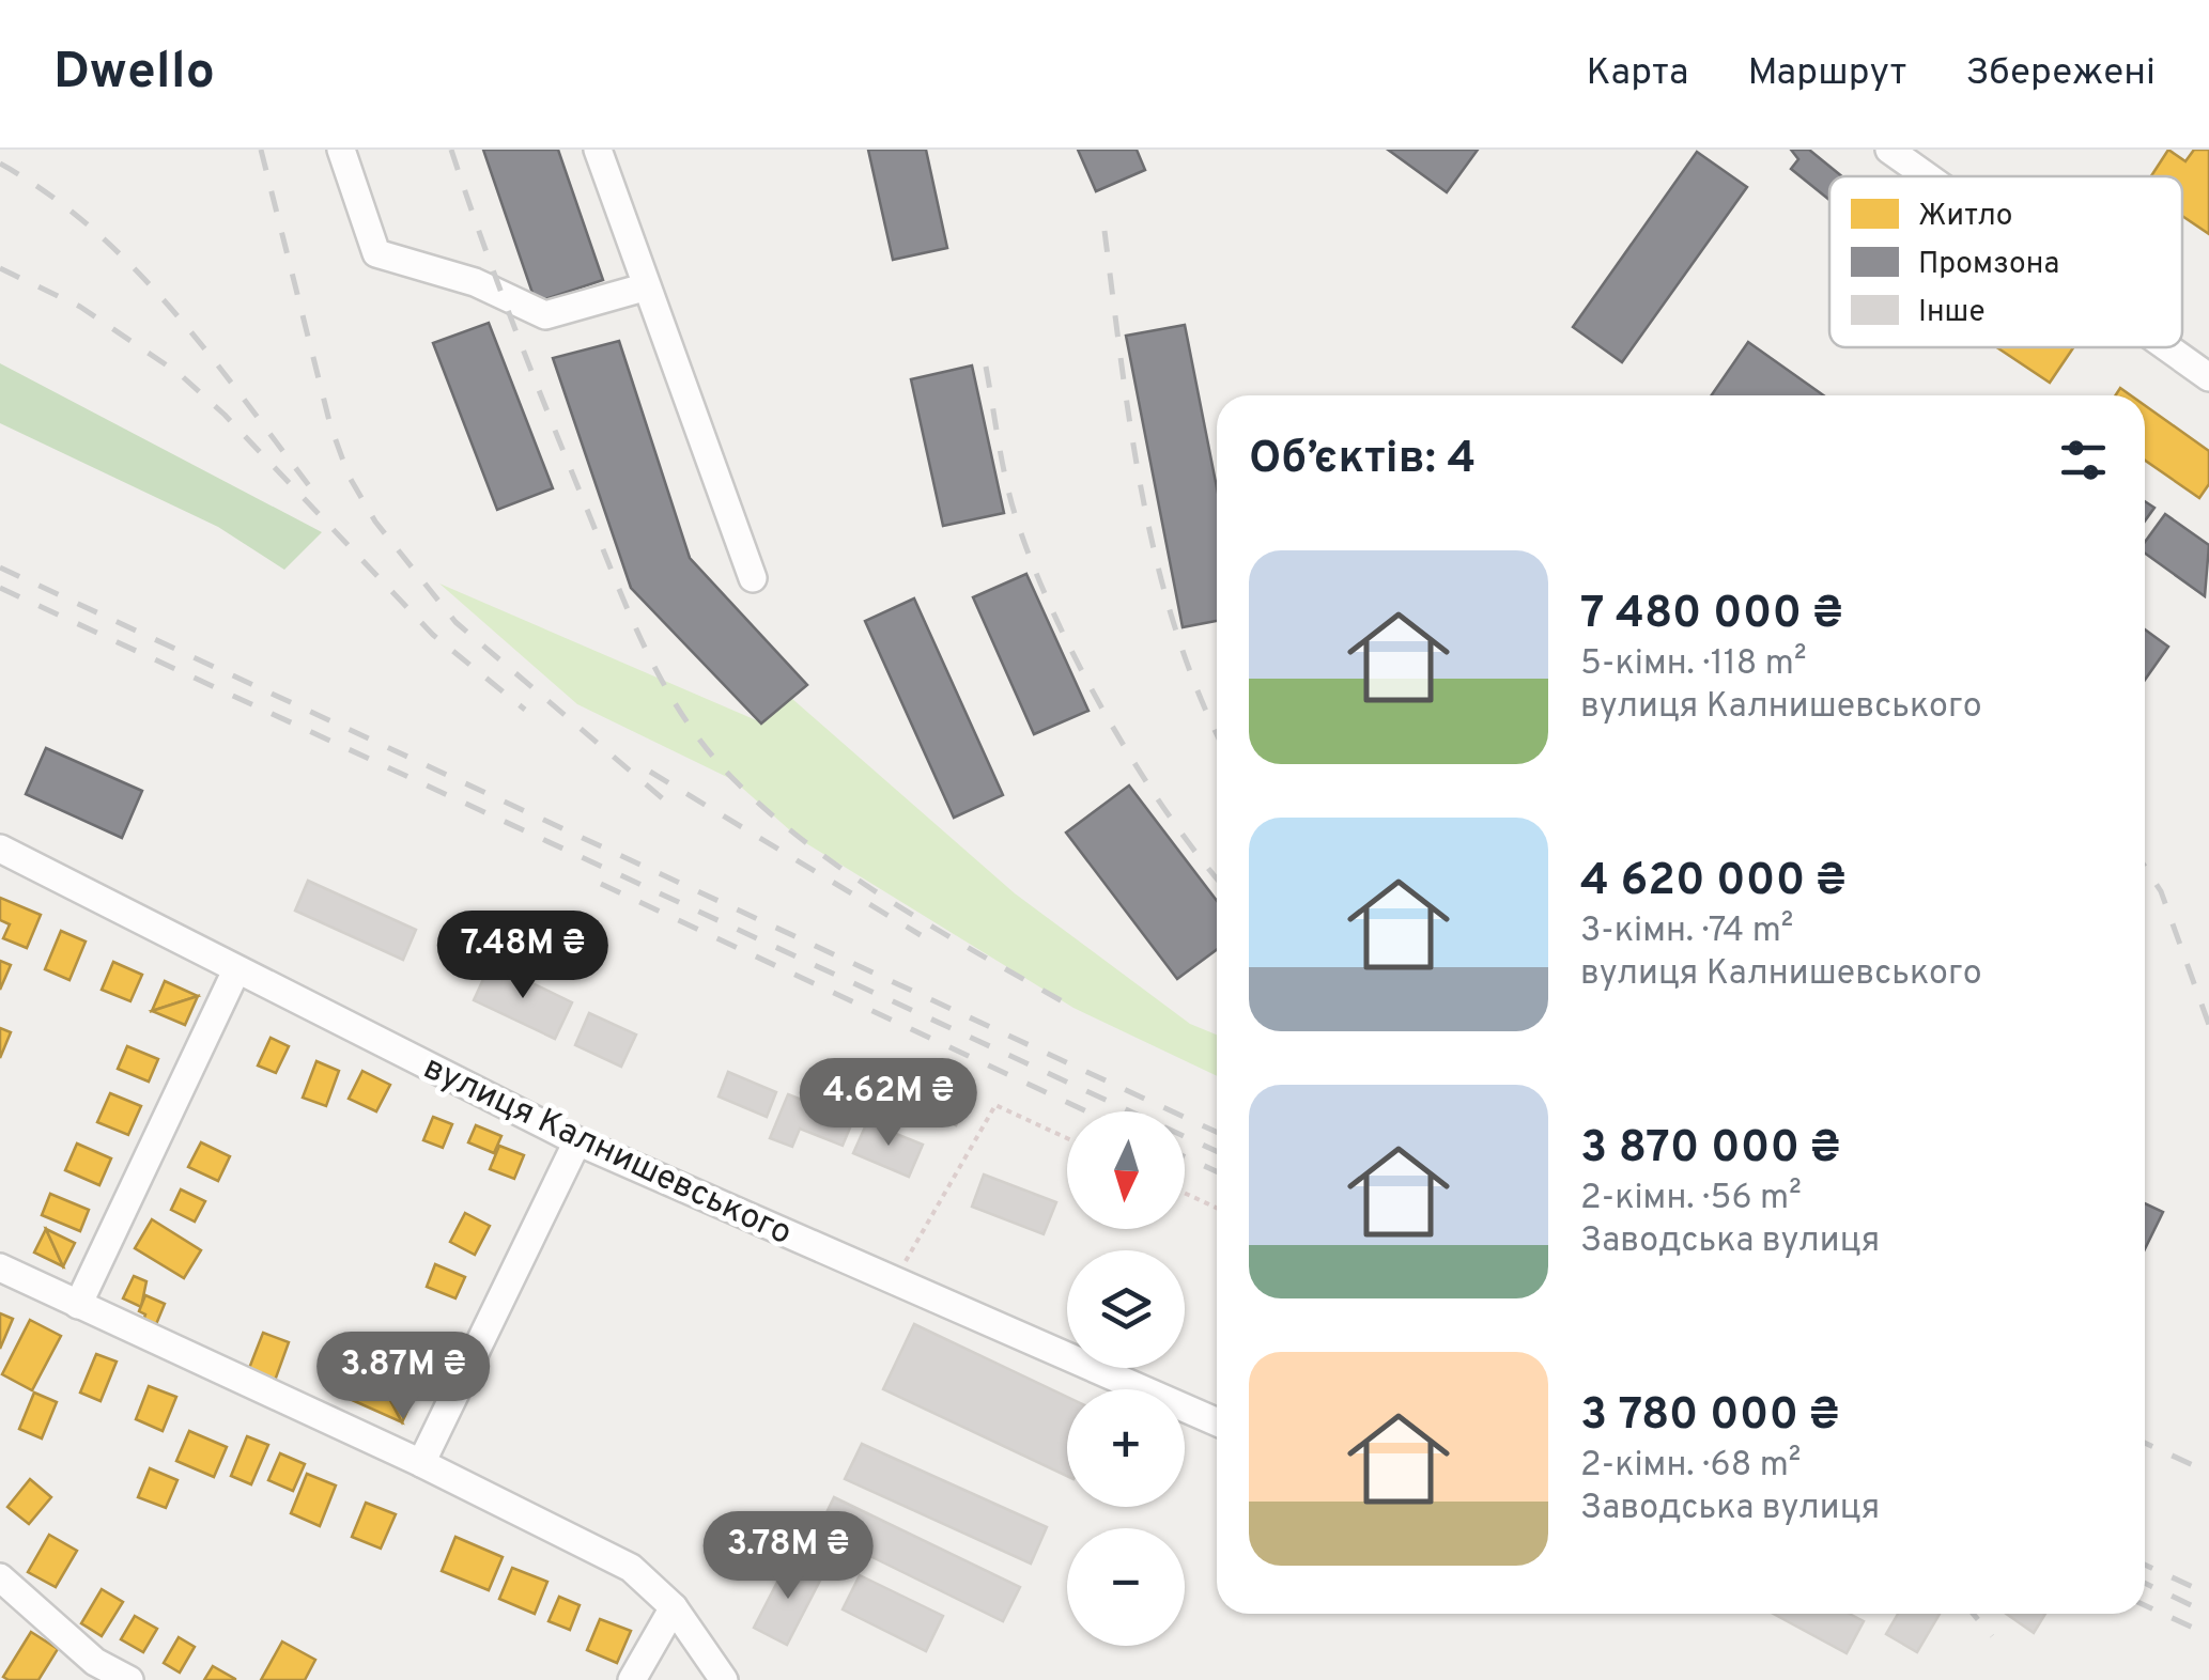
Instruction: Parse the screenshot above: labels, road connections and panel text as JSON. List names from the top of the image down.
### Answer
{
  "streets": {
    "street": ["вулиця Калнишевського"]
  },
  "legend": ["Житло", "Промзона", "Інше"],
  "north": "bottom",
  "page": {
    "header": "Dwello",
    "nav": ["Карта", "Маршрут", "Збережені"],
    "heading": "Об’єктів: 4",
    "list": [
      {
        "name": "7 480 000 ₴",
        "note": "5-кімн. · 118 m² · вулиця Калнишевського"
      },
      {
        "name": "4 620 000 ₴",
        "note": "3-кімн. · 74 m² · вулиця Калнишевського"
      },
      {
        "name": "3 870 000 ₴",
        "note": "2-кімн. · 56 m² · Заводська вулиця"
      },
      {
        "name": "3 780 000 ₴",
        "note": "2-кімн. · 68 m² · Заводська вулиця"
      }
    ],
    "price": [
      "7.48M ₴",
      "4.62M ₴",
      "3.87M ₴",
      "3.78M ₴"
    ],
    "map_buttons": ["+", "−"]
  }
}
